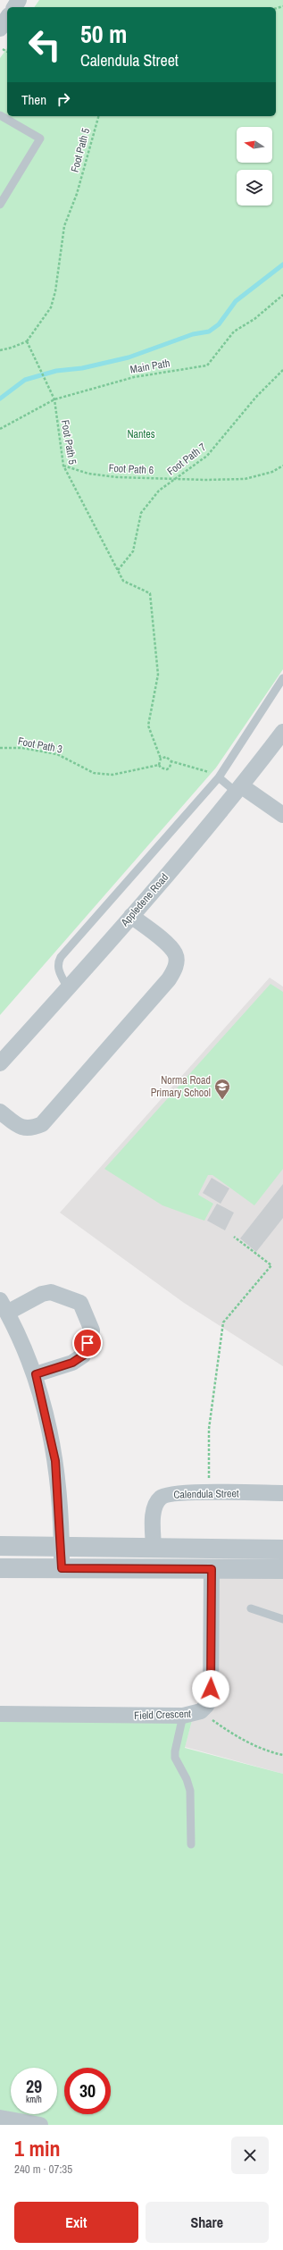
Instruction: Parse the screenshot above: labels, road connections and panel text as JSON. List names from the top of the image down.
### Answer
{
  "streets": {
    "street": ["Appledene Road", "Calendula Street", "Field Crescent"],
    "path": [
      "Foot Path 5",
      "Main Path",
      "Foot Path 7",
      "Foot Path 6",
      "Foot Path 3"
    ]
  },
  "crossings": [
    ["Foot Path 5", "Main Path"],
    ["Foot Path 5", "Foot Path 7"],
    ["Foot Path 5", "Foot Path 6"],
    ["Foot Path 5", "Foot Path 3"],
    ["Foot Path 7", "Foot Path 6"]
  ],
  "parks": ["Nantes"],
  "places": {
    "school or university": ["Norma Road Primary School"]
  },
  "north": "left",
  "page": {
    "turn": ["50 m", "Calendula Street"],
    "then": "Then",
    "speed": "29 km/h",
    "limit": "30",
    "heading": ["1 min", "240 m · 07:35"],
    "buttons": ["Exit", "Share"]
  }
}
